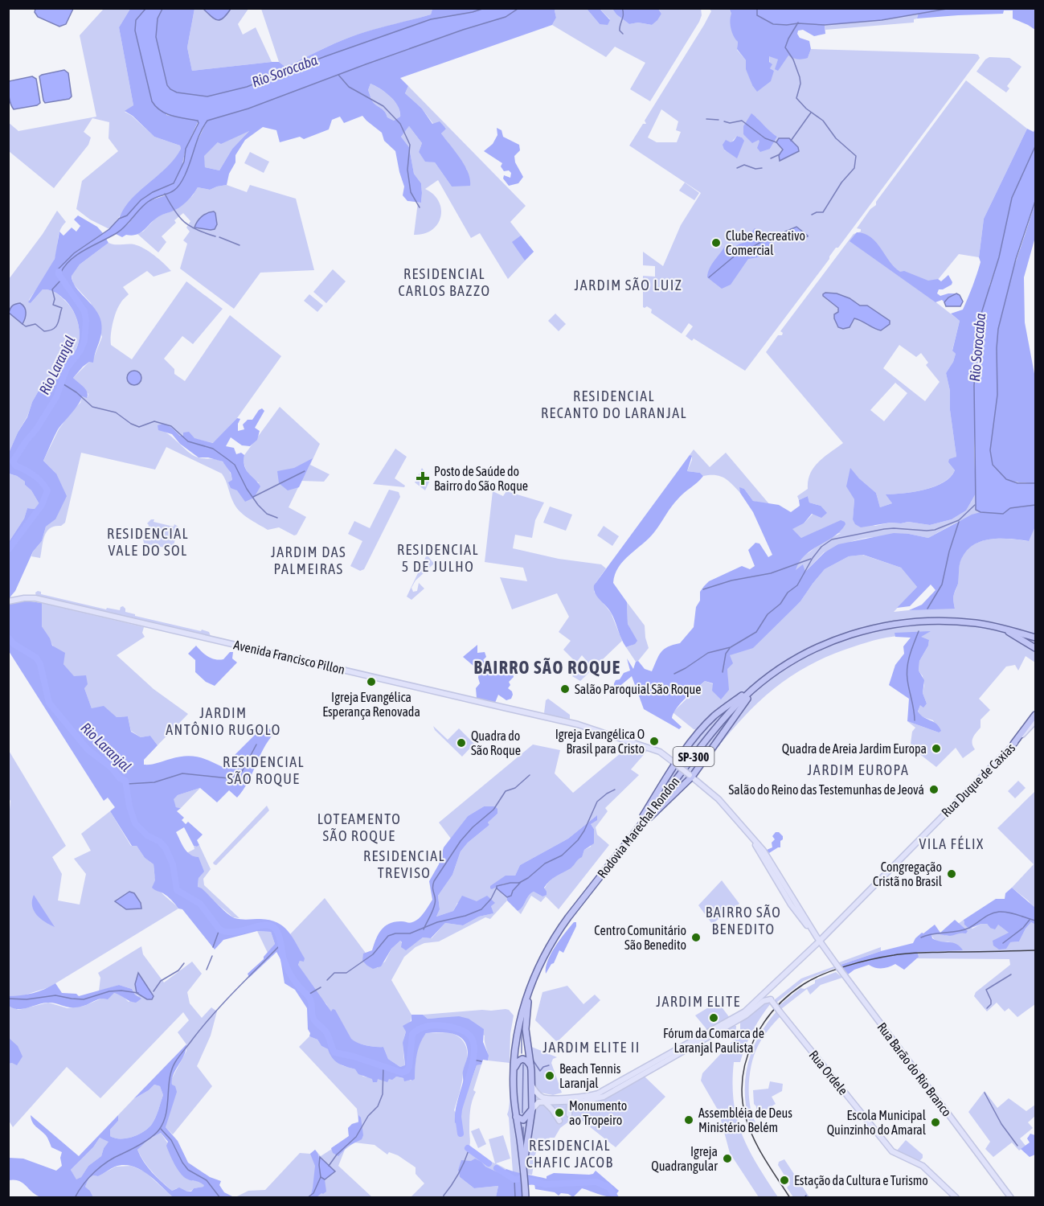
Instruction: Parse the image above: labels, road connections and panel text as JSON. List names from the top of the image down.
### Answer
{
  "streets": {
    "main road": [
      "Avenida Francisco Pillon",
      "SP-300",
      "Rua Duque de Caxias",
      "Rodovia Marechal Rondon",
      "Rua Barão do Rio Branco",
      "Rua Ordele"
    ]
  },
  "crossings": [
    ["Avenida Francisco Pillon", "Rua Barão do Rio Branco"],
    ["Rua Duque de Caxias", "Rua Barão do Rio Branco"],
    ["Rua Duque de Caxias", "Rua Ordele"]
  ],
  "districts": [
    "RESIDENCIAL CARLOS BAZZO",
    "JARDIM SÃO LUIZ",
    "RESIDENCIAL RECANTO DO LARANJAL",
    "RESIDENCIAL VALE DO SOL",
    "RESIDENCIAL 5 DE JULHO",
    "JARDIM DAS PALMEIRAS",
    "BAIRRO SÃO ROQUE",
    "JARDIM ANTÔNIO RUGOLO",
    "RESIDENCIAL SÃO ROQUE",
    "JARDIM EUROPA",
    "LOTEAMENTO SÃO ROQUE",
    "VILA FÉLIX",
    "RESIDENCIAL TREVISO",
    "BAIRRO SÃO BENEDITO",
    "JARDIM ELITE",
    "JARDIM ELITE II",
    "RESIDENCIAL CHAFIC JACOB"
  ],
  "water": ["Rio Sorocaba", "Rio Laranjal"],
  "places": {
    "other": [
      "Clube Recreativo Comercial",
      "Igreja Evangélica Esperança Renovada",
      "Salão Paroquial São Roque",
      "Igreja Evangélica O Brasil para Cristo",
      "Quadra do São Roque",
      "Quadra de Areia Jardim Europa",
      "Salão do Reino das Testemunhas de Jeová",
      "Congregação Cristã no Brasil",
      "Centro Comunitário São Benedito",
      "Fórum da Comarca de Laranjal Paulista",
      "Beach Tennis Laranjal",
      "Monumento ao Tropeiro",
      "Assembléia de Deus Ministério Belém",
      "Escola Municipal Quinzinho do Amaral",
      "Igreja Quadrangular",
      "Estação da Cultura e Turismo"
    ],
    "health": ["Posto de Saúde do Bairro do São Roque"]
  }
}
